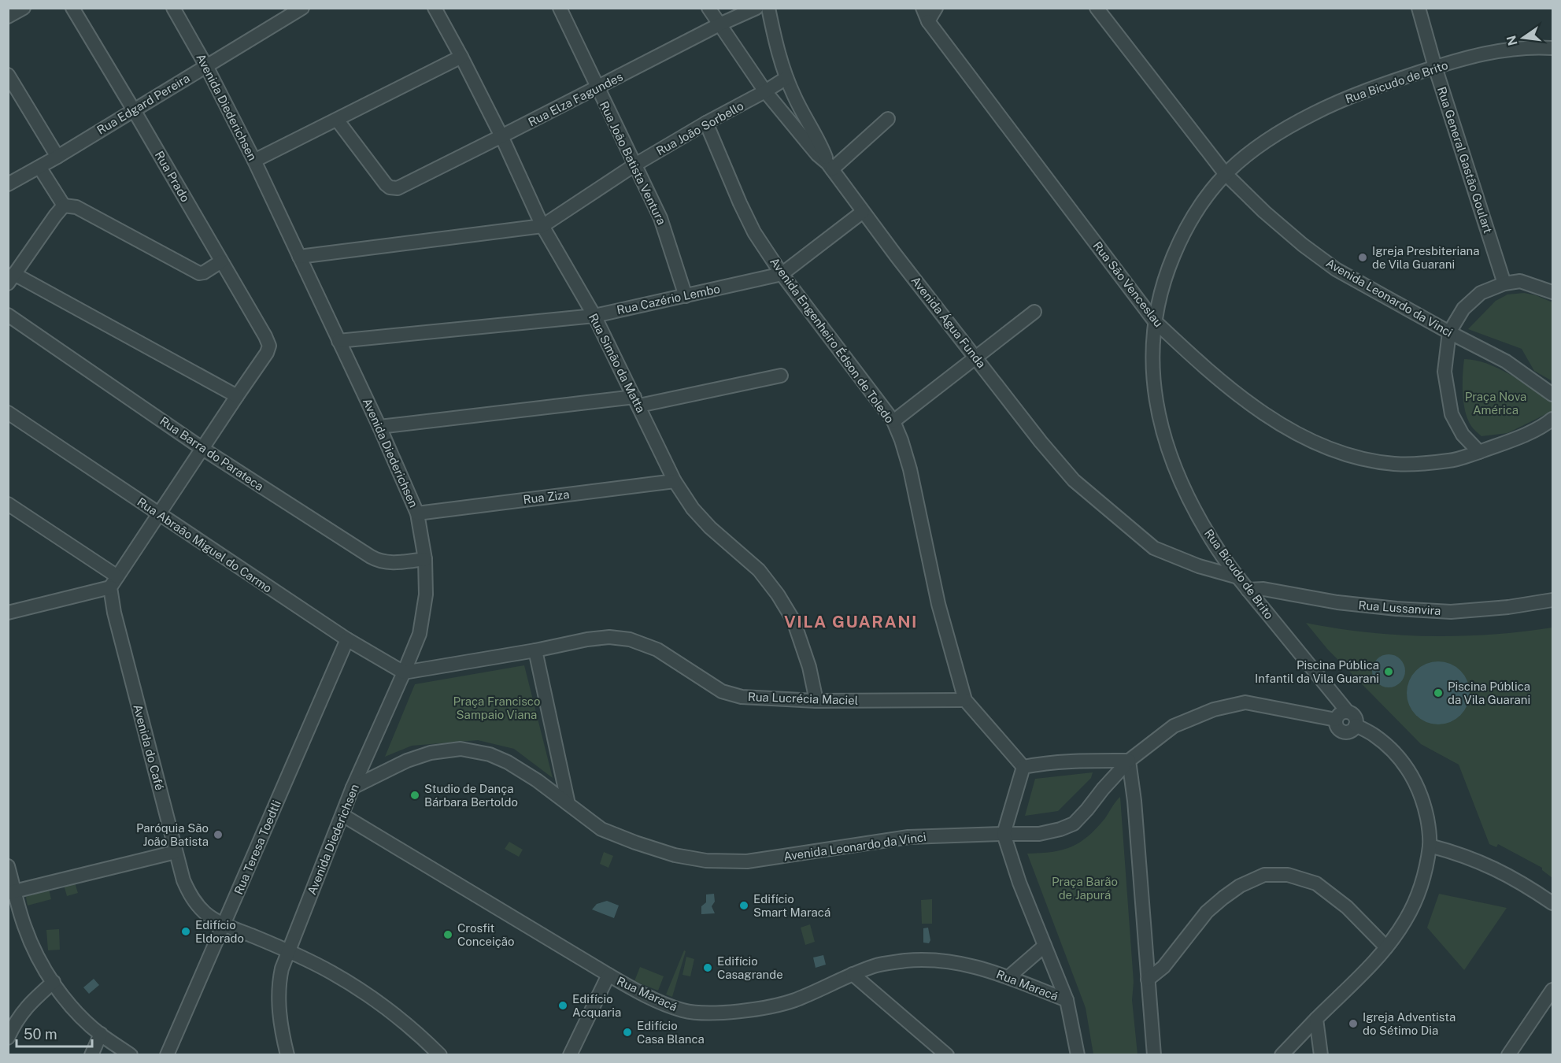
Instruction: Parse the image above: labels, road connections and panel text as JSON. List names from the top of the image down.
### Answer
{
  "streets": {
    "street": [
      "Rua Bicudo de Brito",
      "Rua Elza Fagundes",
      "Rua Edgard Pereira",
      "Avenida Diederichsen",
      "Rua João Sorbello",
      "Rua General Gastão Goulart",
      "Rua João Batista Ventura",
      "Rua Prado",
      "Rua São Venceslau",
      "Avenida Leonardo da Vinci",
      "Rua Cazério Lembo",
      "Avenida Água Funda",
      "Avenida Engenheiro Édson de Toledo",
      "Rua Simão da Matta",
      "Rua Barra do Parateca",
      "Rua Ziza",
      "Rua Abraão Miguel do Carmo",
      "Rua Lussanvira",
      "Rua Lucrécia Maciel",
      "Avenida do Café",
      "Rua Teresa Toedtli",
      "Rua Maracá"
    ]
  },
  "crossings": [
    ["Rua Bicudo de Brito", "Rua General Gastão Goulart"],
    ["Rua Bicudo de Brito", "Rua São Venceslau"],
    ["Rua Bicudo de Brito", "Avenida Leonardo da Vinci"],
    ["Rua Bicudo de Brito", "Avenida Água Funda"],
    ["Rua Bicudo de Brito", "Rua Lussanvira"],
    ["Rua Elza Fagundes", "Rua João Batista Ventura"],
    ["Rua Elza Fagundes", "Avenida Água Funda"],
    ["Rua Elza Fagundes", "Rua Simão da Matta"],
    ["Rua Edgard Pereira", "Avenida Diederichsen"],
    ["Rua Edgard Pereira", "Rua Prado"],
    ["Avenida Diederichsen", "Avenida Leonardo da Vinci"],
    ["Avenida Diederichsen", "Rua Cazério Lembo"],
    ["Avenida Diederichsen", "Rua Barra do Parateca"],
    ["Avenida Diederichsen", "Rua Ziza"],
    ["Avenida Diederichsen", "Rua Abraão Miguel do Carmo"],
    ["Avenida Diederichsen", "Rua Lucrécia Maciel"],
    ["Avenida Diederichsen", "Avenida do Café"],
    ["Avenida Diederichsen", "Rua Maracá"],
    ["Rua João Sorbello", "Rua João Batista Ventura"],
    ["Rua João Sorbello", "Avenida Água Funda"],
    ["Rua João Sorbello", "Avenida Engenheiro Édson de Toledo"],
    ["Rua João Sorbello", "Rua Simão da Matta"],
    ["Rua João Batista Ventura", "Rua Cazério Lembo"],
    ["Rua Cazério Lembo", "Avenida Água Funda"],
    ["Rua Cazério Lembo", "Avenida Engenheiro Édson de Toledo"],
    ["Rua Cazério Lembo", "Rua Simão da Matta"],
    ["Avenida Engenheiro Édson de Toledo", "Rua Lucrécia Maciel"],
    ["Rua Simão da Matta", "Rua Ziza"],
    ["Rua Simão da Matta", "Rua Lucrécia Maciel"],
    ["Rua Abraão Miguel do Carmo", "Rua Lucrécia Maciel"],
    ["Rua Abraão Miguel do Carmo", "Rua Teresa Toedtli"],
    ["Avenida do Café", "Rua Teresa Toedtli"]
  ],
  "districts": ["VILA GUARANI"],
  "parks": ["Praça Nova América", "Praça Francisco Sampaio Viana", "Praça Barão de Japurá"],
  "places": [
    "Igreja Presbiteriana de Vila Guarani",
    "Piscina Pública Infantil da Vila Guarani",
    "Piscina Pública da Vila Guarani",
    "Studio de Dança Bárbara Bertoldo",
    "Paróquia São João Batista",
    "Edifício Smart Maracá",
    "Edifício Eldorado",
    "Crosfit Conceição",
    "Edifício Casagrande",
    "Edifício Acquaria",
    "Igreja Adventista do Sétimo Dia",
    "Edifício Casa Blanca"
  ],
  "scale_bar": "50 m",
  "north": "left"
}
